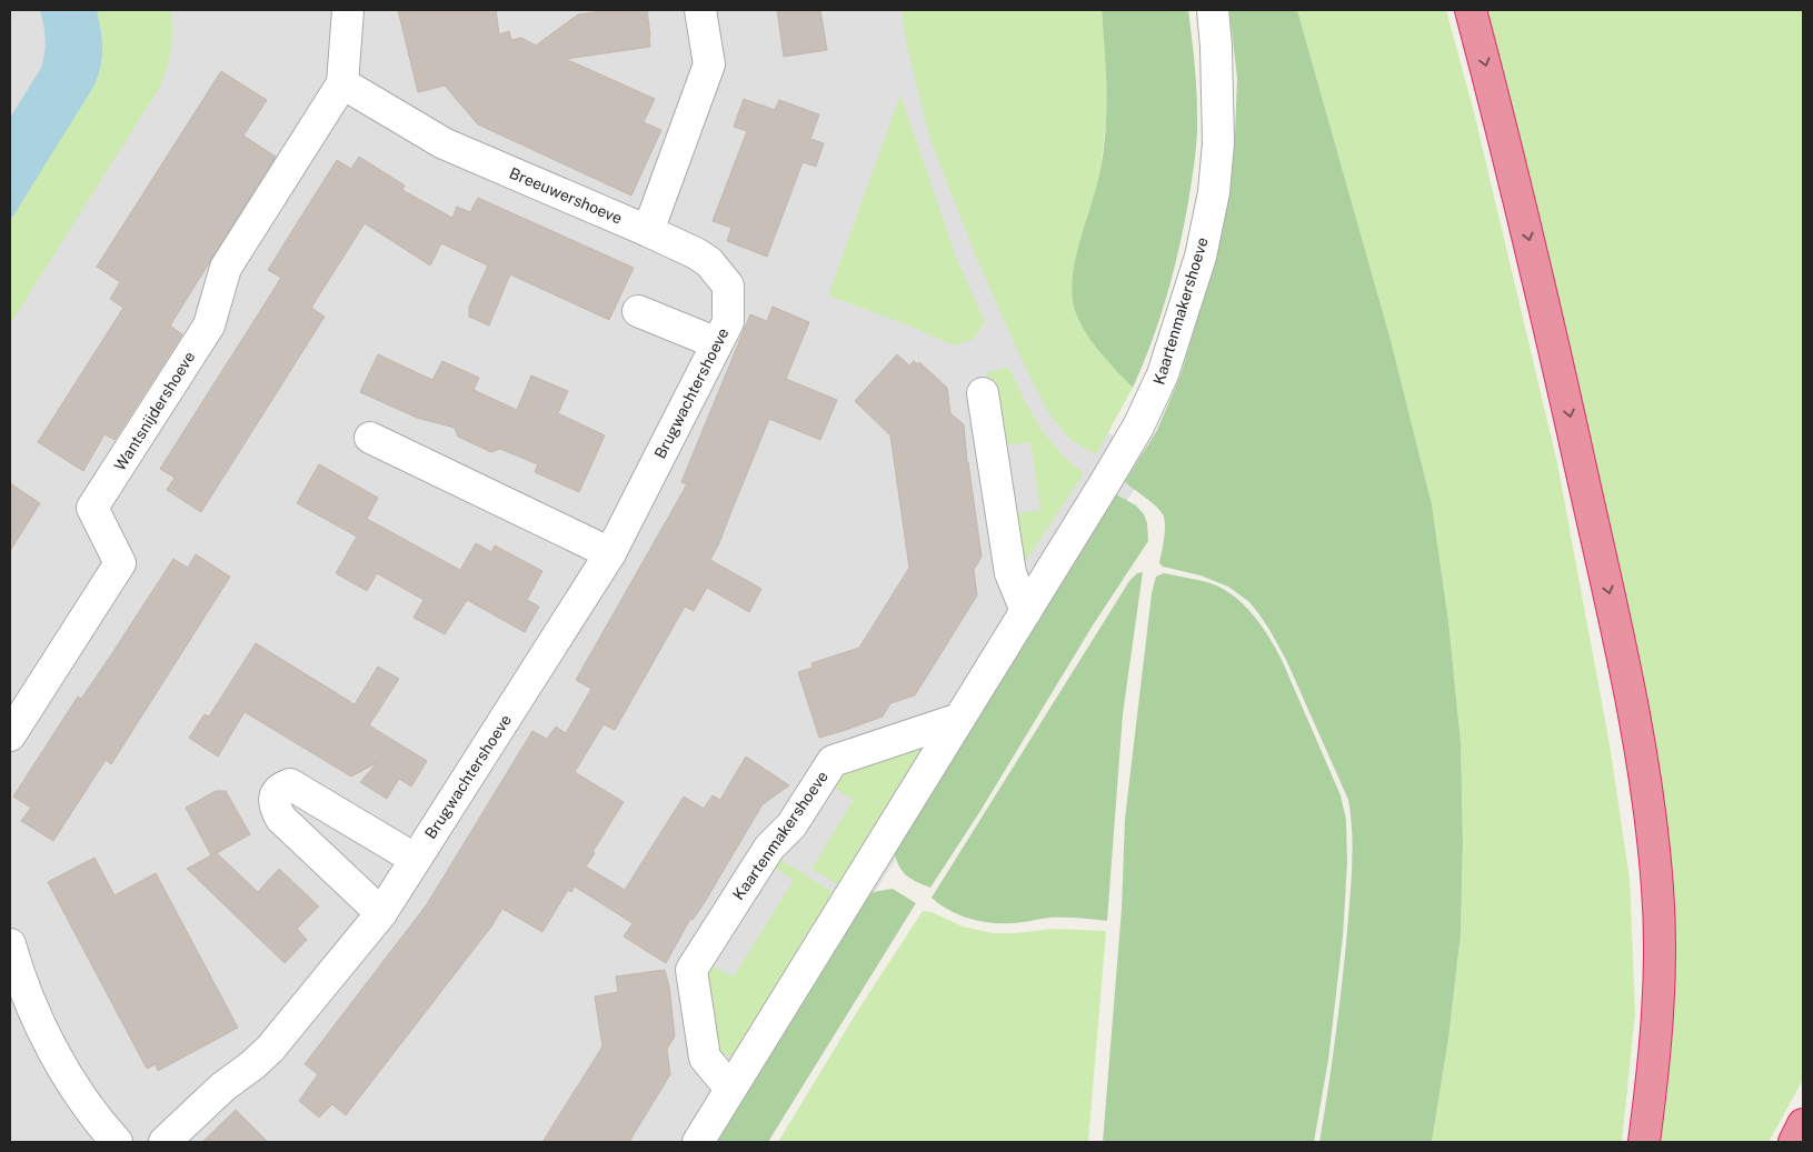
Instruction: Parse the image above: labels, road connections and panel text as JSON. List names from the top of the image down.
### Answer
{
  "streets": {
    "street": [
      "Breeuwershoeve",
      "Kaartenmakershoeve",
      "Brugwachtershoeve",
      "Wantsnijdershoeve"
    ]
  },
  "crossings": [
    ["Breeuwershoeve", "Brugwachtershoeve"],
    ["Breeuwershoeve", "Wantsnijdershoeve"]
  ]
}
